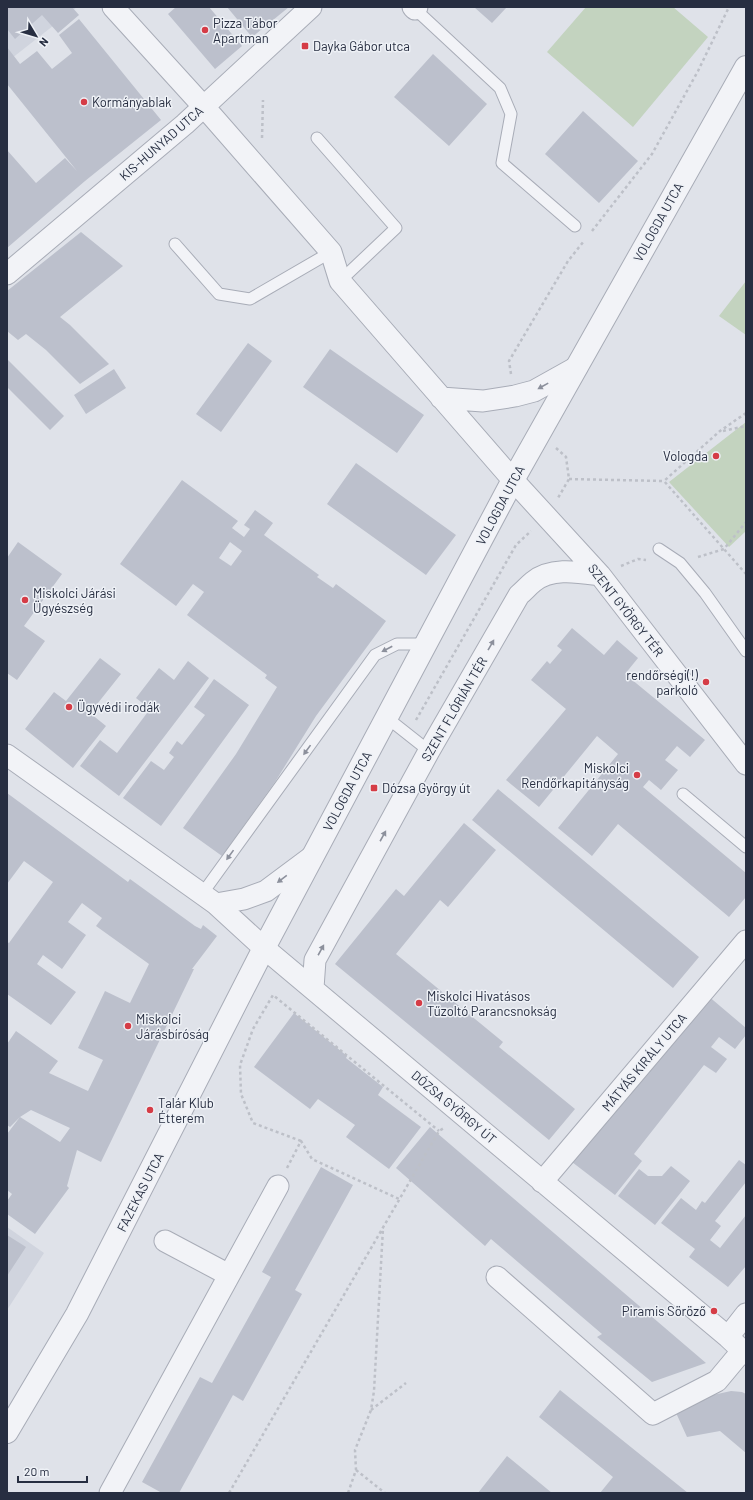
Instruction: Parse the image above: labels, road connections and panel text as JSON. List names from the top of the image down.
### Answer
{
  "streets": {
    "street": [
      "KIS-HUNYAD UTCA",
      "VOLOGDA UTCA",
      "SZENT GYÖRGY TÉR",
      "SZENT FLÓRIÁN TÉR",
      "MÁTYÁS KIRÁLY UTCA",
      "DÓZSA GYÖRGY ÚT",
      "FAZEKAS UTCA"
    ]
  },
  "crossings": [
    ["VOLOGDA UTCA", "SZENT GYÖRGY TÉR"],
    ["VOLOGDA UTCA", "DÓZSA GYÖRGY ÚT"],
    ["VOLOGDA UTCA", "FAZEKAS UTCA"],
    ["SZENT GYÖRGY TÉR", "SZENT FLÓRIÁN TÉR"],
    ["SZENT FLÓRIÁN TÉR", "DÓZSA GYÖRGY ÚT"],
    ["MÁTYÁS KIRÁLY UTCA", "DÓZSA GYÖRGY ÚT"],
    ["DÓZSA GYÖRGY ÚT", "FAZEKAS UTCA"]
  ],
  "one_way": ["SZENT FLÓRIÁN TÉR"],
  "places": {
    "other": [
      "Pizza Tábor Apartman",
      "Kormányablak",
      "Vologda",
      "Miskolci Járási Ügyészség",
      "rendőrségi(!) parkoló",
      "Ügyvédi irodák",
      "Miskolci Rendőrkapitányság",
      "Miskolci Hivatásos Tűzoltó Parancsnokság",
      "Miskolci Járásbíróság",
      "Talár Klub Étterem",
      "Piramis Söröző"
    ],
    "transit": ["Dayka Gábor utca", "Dózsa György út"]
  },
  "scale_bar": "20 m",
  "north": "bottom right"
}
